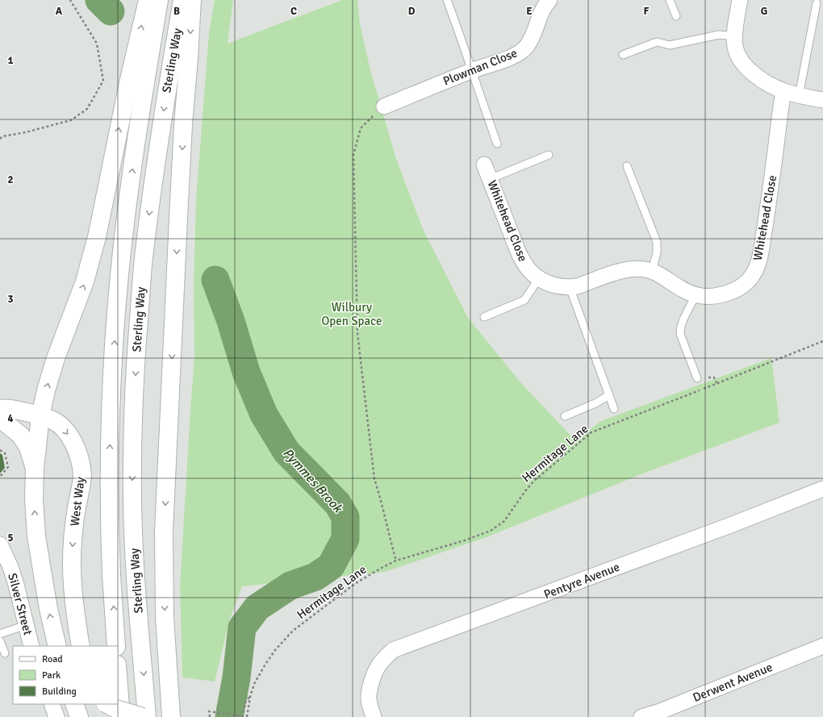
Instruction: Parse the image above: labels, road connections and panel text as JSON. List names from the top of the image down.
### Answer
{
  "streets": {
    "main road": ["Sterling Way", "West Way"],
    "street": [
      "Plowman Close",
      "Whitehead Close",
      "Pentyre Avenue",
      "Silver Street",
      "Derwent Avenue"
    ],
    "path": ["Hermitage Lane"]
  },
  "water": ["Pymmes Brook"],
  "parks": ["Wilbury Open Space"],
  "legend": ["Road", "Park", "Building"],
  "grid": {
    "columns": [
      "A",
      "B",
      "C",
      "D",
      "E",
      "F",
      "G"
    ],
    "rows": [
      "1",
      "2",
      "3",
      "4",
      "5"
    ]
  }
}
